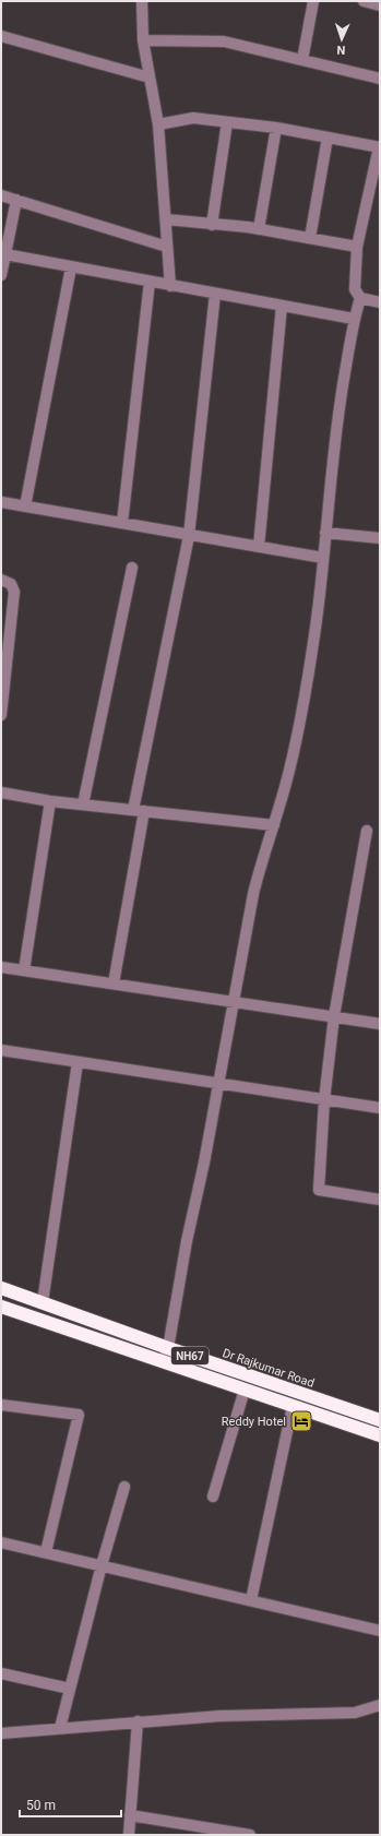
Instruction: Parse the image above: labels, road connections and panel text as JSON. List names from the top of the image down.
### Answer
{
  "streets": {
    "highway": ["NH67", "Dr Rajkumar Road"]
  },
  "places": {
    "hotel": ["Reddy Hotel"]
  },
  "scale_bar": "50 m",
  "north": "bottom"
}
